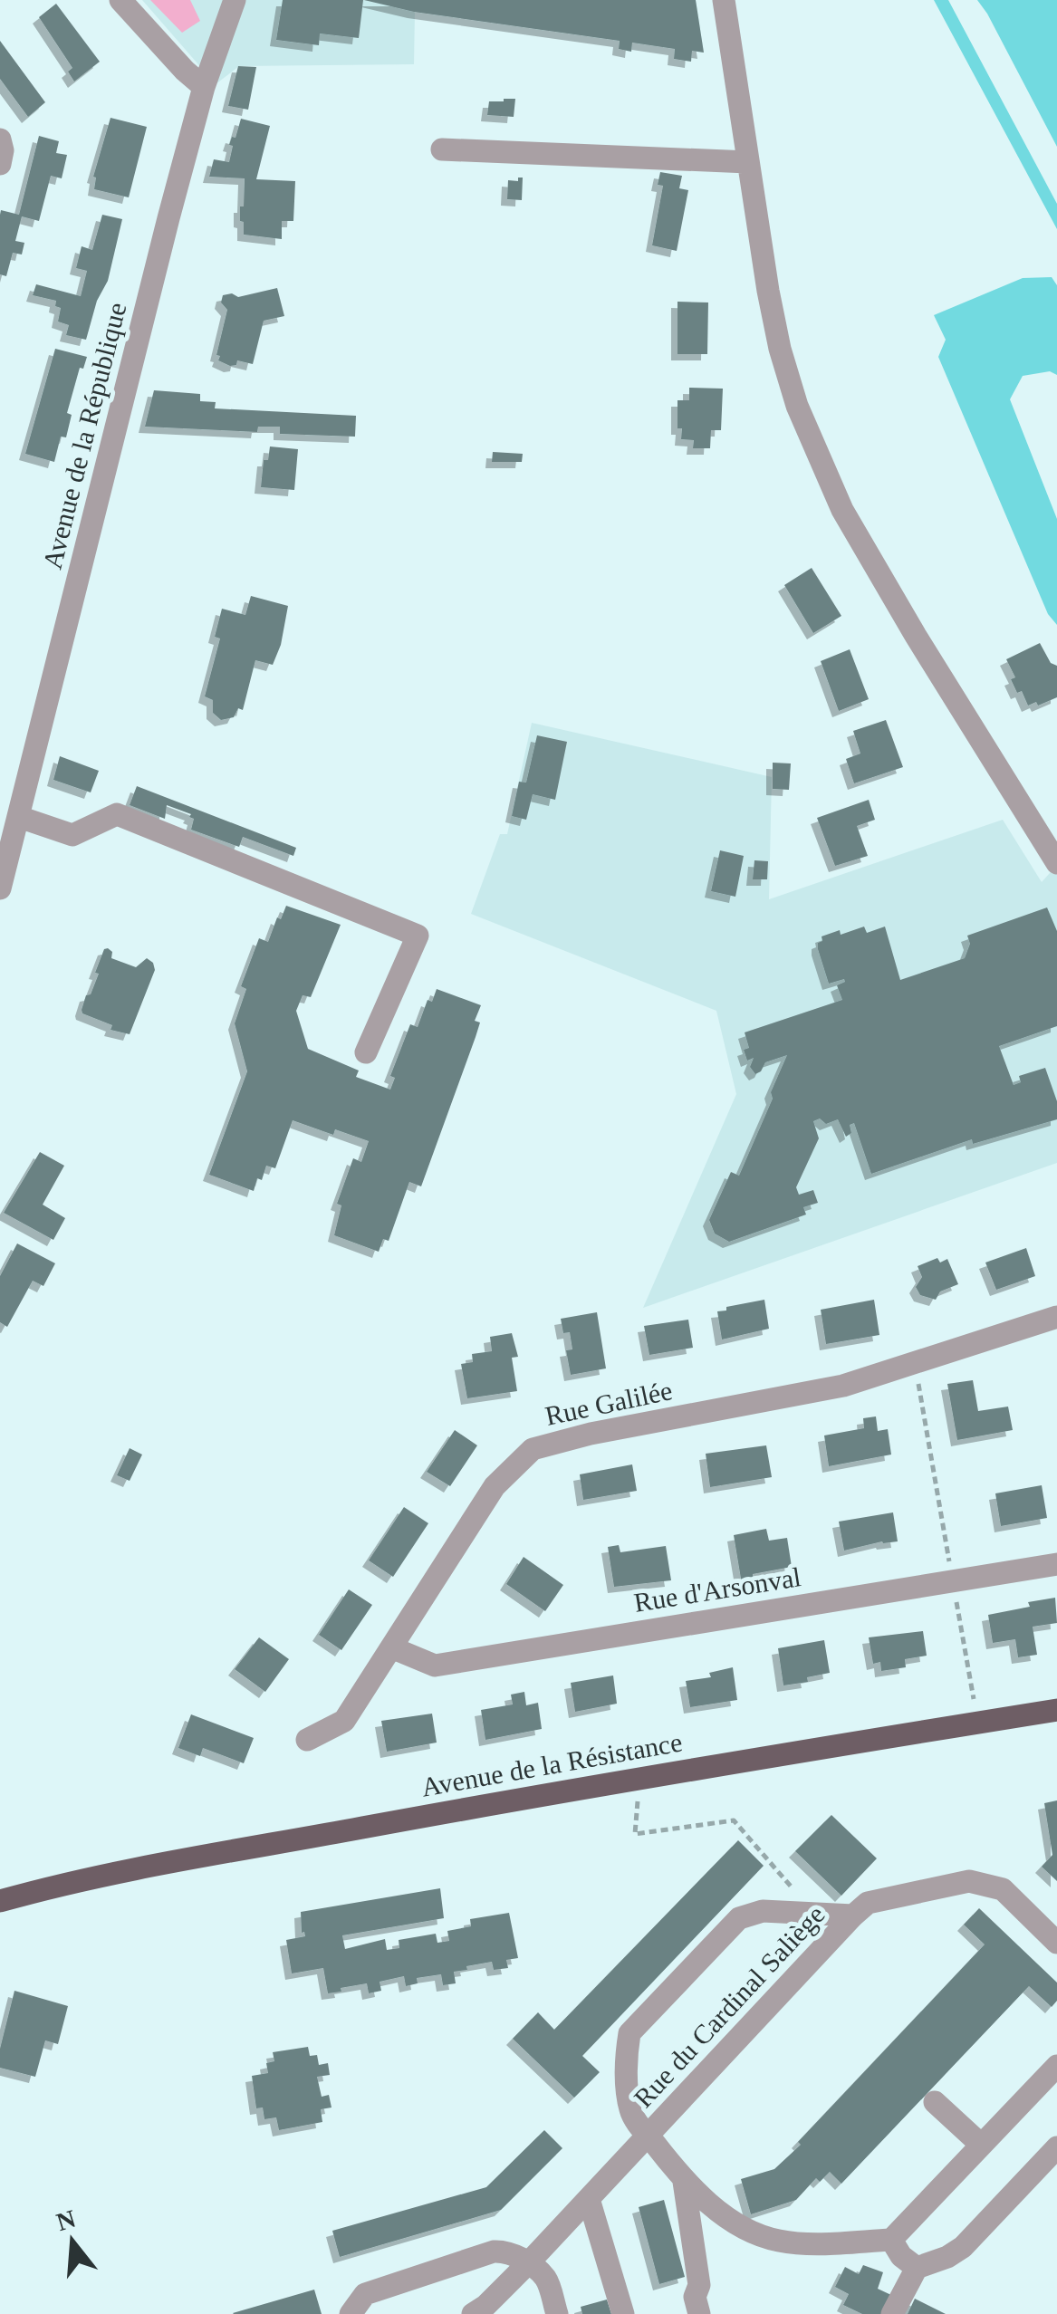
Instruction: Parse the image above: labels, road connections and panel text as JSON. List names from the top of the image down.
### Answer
{
  "streets": {
    "main road": ["Avenue de la Résistance"],
    "street": [
      "Avenue de la République",
      "Rue Galilée",
      "Rue d'Arsonval",
      "Rue du Cardinal Saliège"
    ]
  },
  "crossings": [
    ["Rue Galilée", "Rue d'Arsonval"]
  ],
  "north": "top"
}
